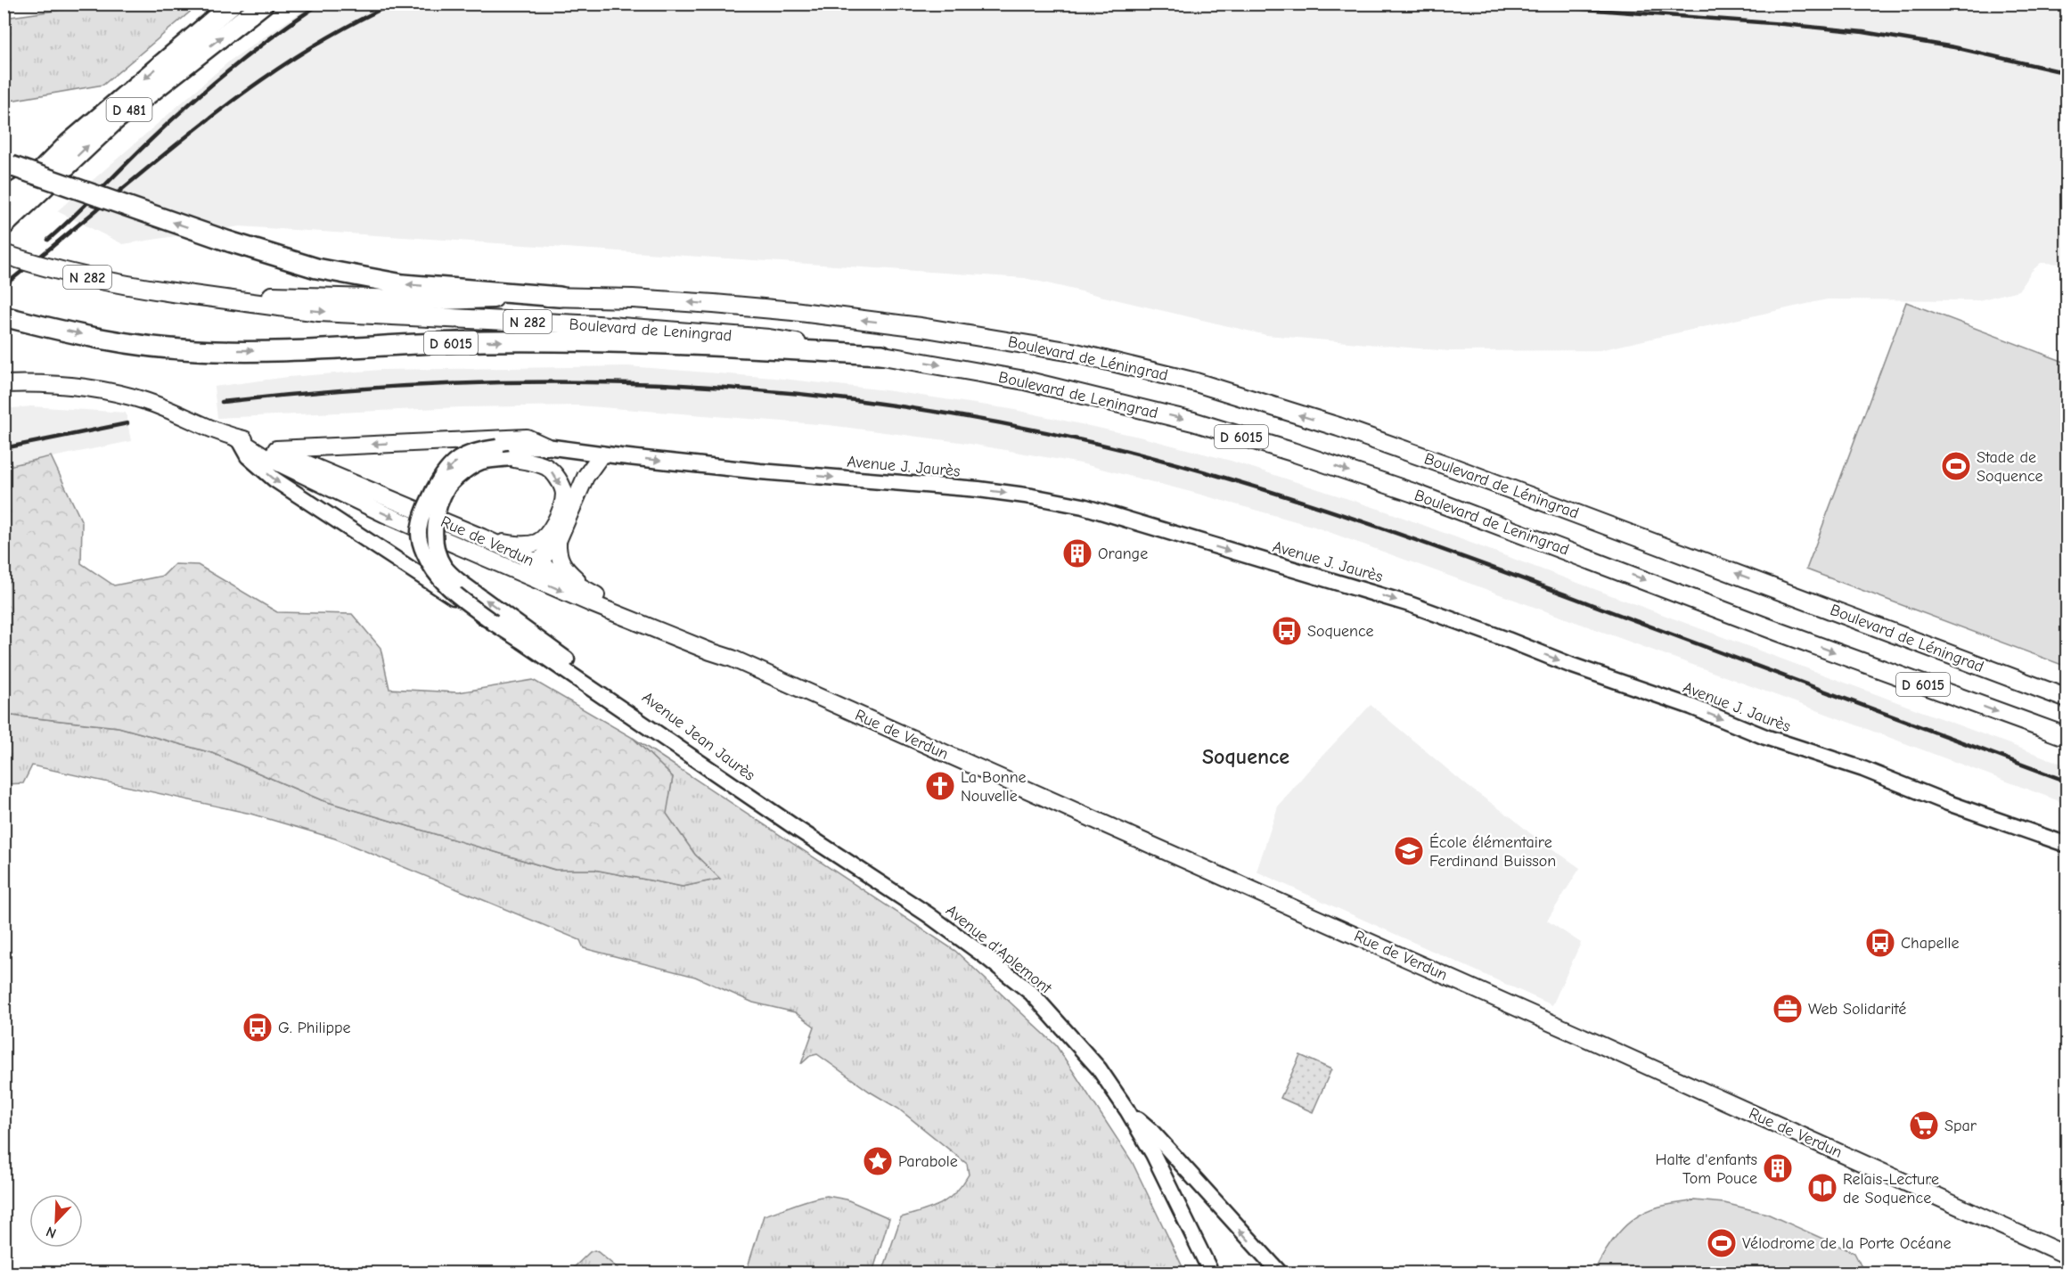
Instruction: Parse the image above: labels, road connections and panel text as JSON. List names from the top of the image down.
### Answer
{
  "streets": {
    "highway": ["D 481", "D 6015"],
    "main road": [
      "N 282",
      "Boulevard de Leningrad",
      "Boulevard de Léningrad",
      "Rue de Verdun"
    ],
    "street": ["Avenue J. Jaurès", "Avenue Jean Jaurès", "Avenue d'Aplemont"]
  },
  "crossings": [
    ["N 282", "Boulevard de Leningrad"],
    ["Boulevard de Leningrad", "D 6015"],
    ["Boulevard de Leningrad", "Boulevard de Léningrad"],
    ["Avenue Jean Jaurès", "Avenue d'Aplemont"]
  ],
  "one_way": ["Boulevard de Léningrad", "Avenue J. Jaurès"],
  "districts": ["Soquence"],
  "places": {
    "sports": ["Stade de Soquence", "Vélodrome de la Porte Océane"],
    "building": ["Orange", "Halte d'enfants Tom Pouce"],
    "bus stop": ["Soquence", "Chapelle", "G. Philippe"],
    "church": ["La Bonne Nouvelle"],
    "school or university": ["École élémentaire Ferdinand Buisson"],
    "office": ["Web Solidarité"],
    "supermarket": ["Spar"],
    "place": ["Parabole"],
    "library": ["Relais-Lecture de Soquence"]
  },
  "north": "bottom left"
}
